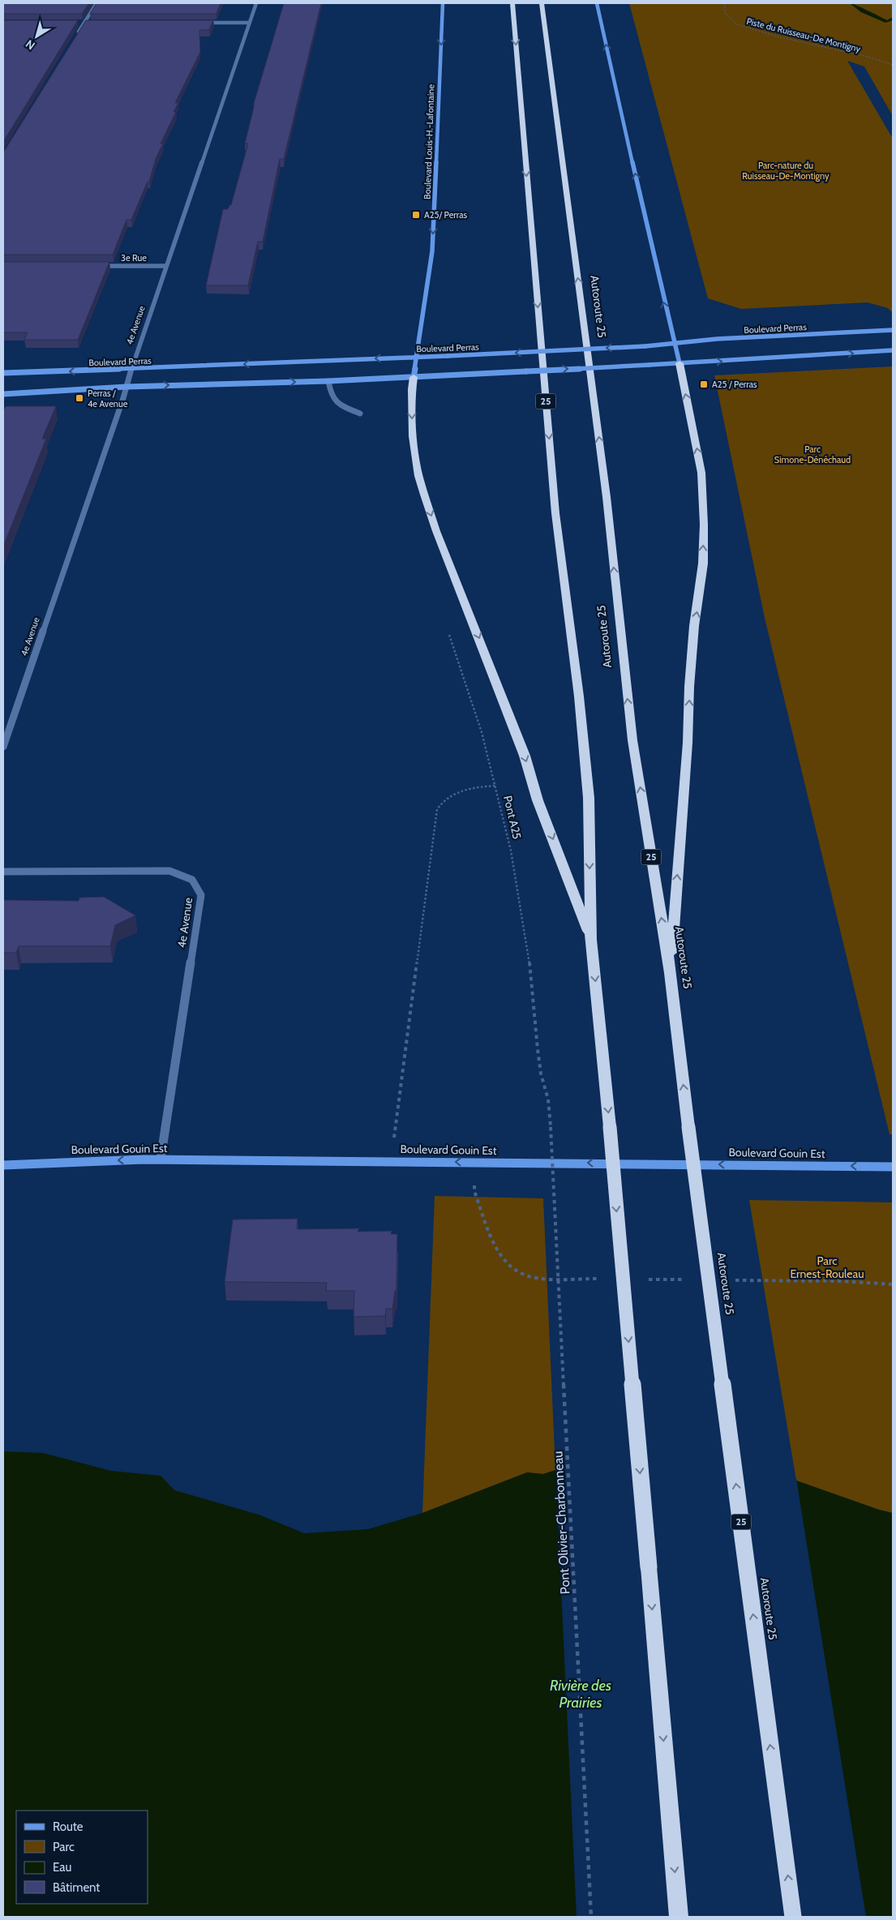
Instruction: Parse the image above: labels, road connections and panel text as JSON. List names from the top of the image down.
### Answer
{
  "streets": {
    "highway": ["Autoroute 25", "25"],
    "main road": ["Boulevard Louis-H.-Lafontaine", "Boulevard Perras", "Boulevard Gouin Est"],
    "street": ["3e Rue", "4e Avenue"],
    "path": ["Piste du Ruisseau-De Montigny", "Pont A25", "Pont Olivier-Charbonneau"]
  },
  "crossings": [
    ["Boulevard Louis-H.-Lafontaine", "Boulevard Perras"],
    ["3e Rue", "4e Avenue"],
    ["4e Avenue", "Boulevard Perras"],
    ["4e Avenue", "Boulevard Gouin Est"],
    ["Pont A25", "Pont Olivier-Charbonneau"]
  ],
  "one_way": ["Boulevard Louis-H.-Lafontaine", "Boulevard Gouin Est"],
  "water": ["Rivière des Prairies"],
  "parks": ["Parc-nature du Ruisseau-De-Montigny", "Parc Simone-Dénéchaud", "Parc Ernest-Rouleau"],
  "places": {
    "transit": ["A25/ Perras", "A25 / Perras", "Perras / 4e Avenue"]
  },
  "legend": [
    "Route",
    "Parc",
    "Eau",
    "Bâtiment"
  ],
  "north": "bottom left"
}
